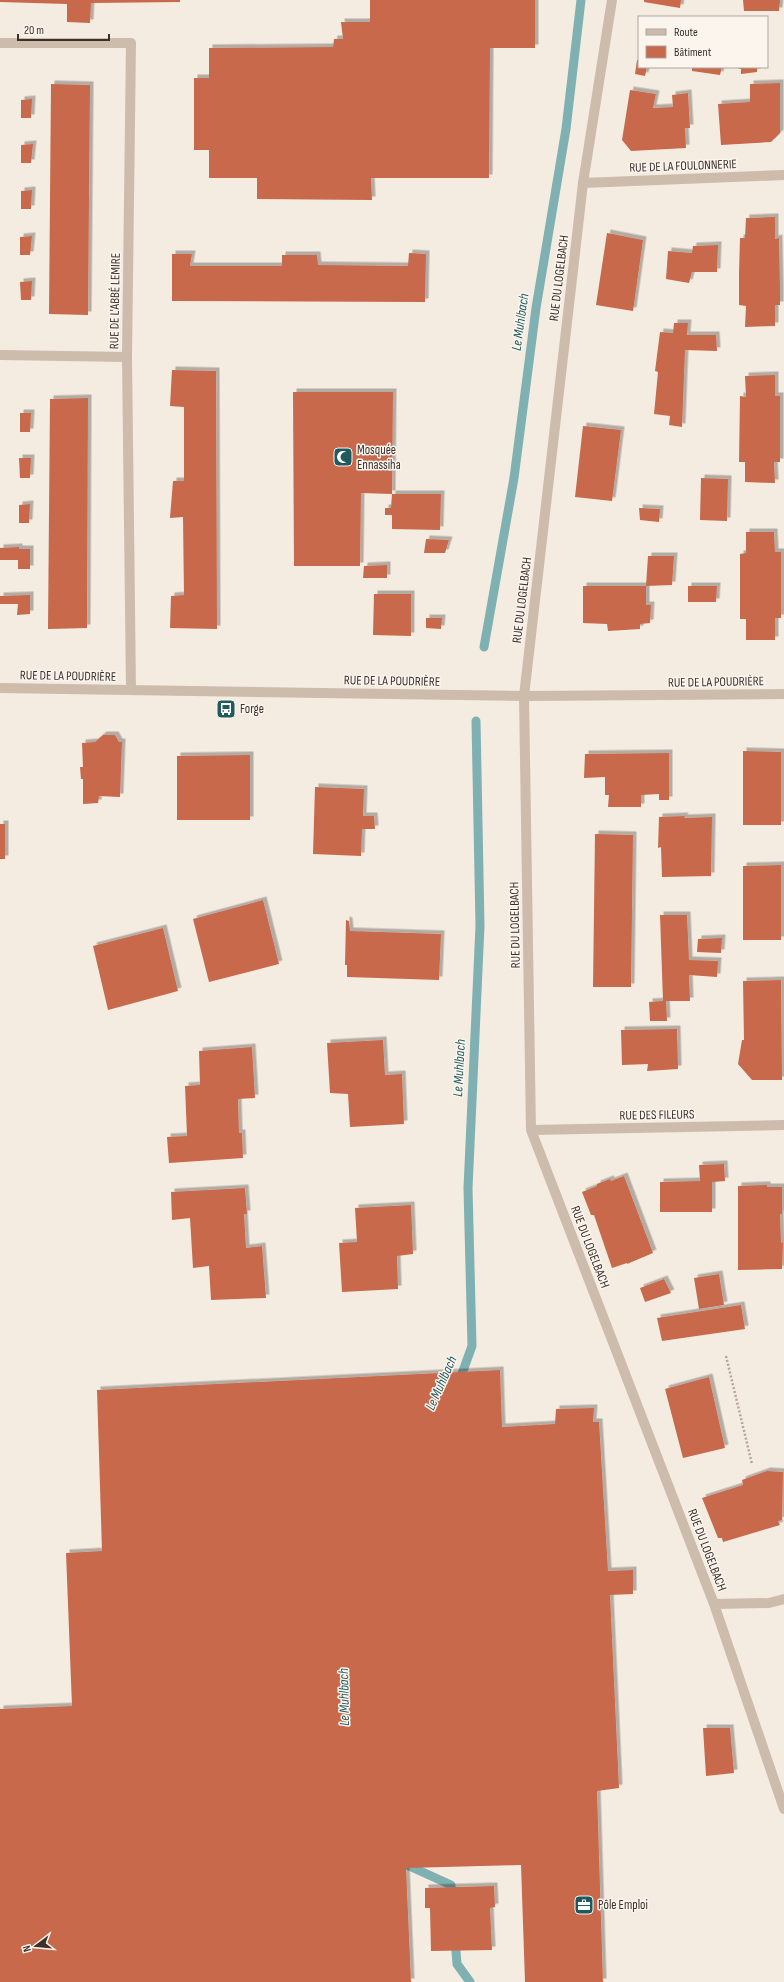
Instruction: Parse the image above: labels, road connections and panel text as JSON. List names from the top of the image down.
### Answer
{
  "streets": {
    "street": [
      "RUE DE LA FOULONNERIE",
      "RUE DU LOGELBACH",
      "RUE DE L'ABBÉ LEMIRE",
      "RUE DE LA POUDRIÈRE",
      "RUE DES FILEURS"
    ]
  },
  "crossings": [
    ["RUE DE LA FOULONNERIE", "RUE DU LOGELBACH"],
    ["RUE DU LOGELBACH", "RUE DE LA POUDRIÈRE"],
    ["RUE DU LOGELBACH", "RUE DES FILEURS"],
    ["RUE DE L'ABBÉ LEMIRE", "RUE DE LA POUDRIÈRE"]
  ],
  "water": ["Le Muhlbach"],
  "places": {
    "mosque": ["Mosquée Ennassiha"],
    "bus stop": ["Forge"],
    "office": ["Pôle Emploi"]
  },
  "legend": ["Route", "Bâtiment"],
  "scale_bar": "20 m",
  "north": "left"
}
